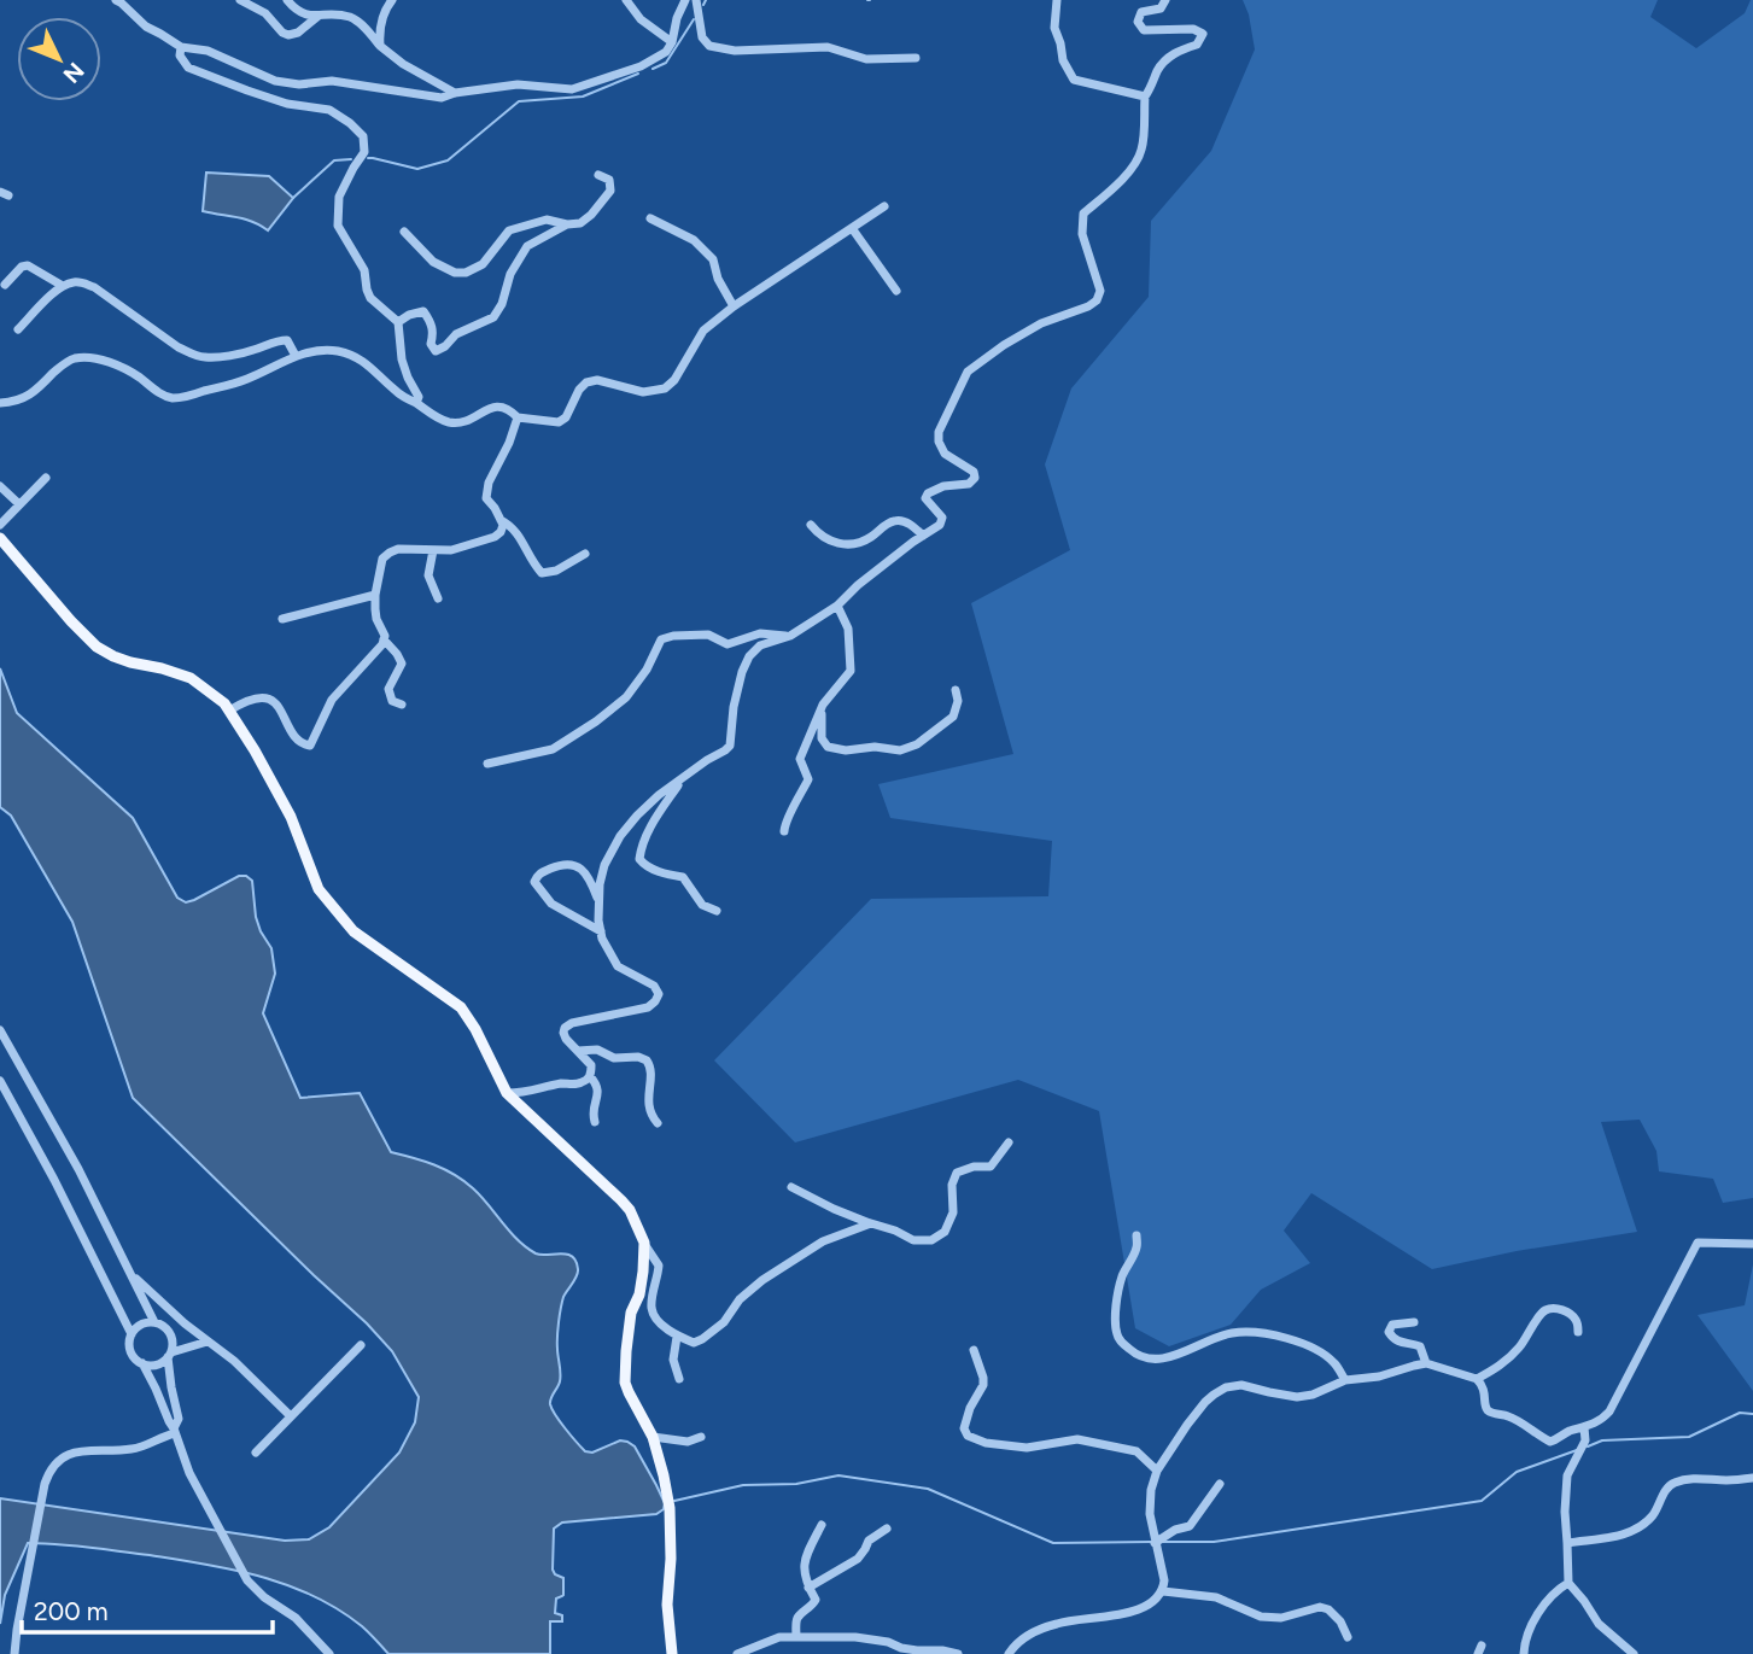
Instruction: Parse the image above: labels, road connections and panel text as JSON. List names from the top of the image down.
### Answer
{
  "scale_bar": "200 m",
  "north": "bottom right"
}
